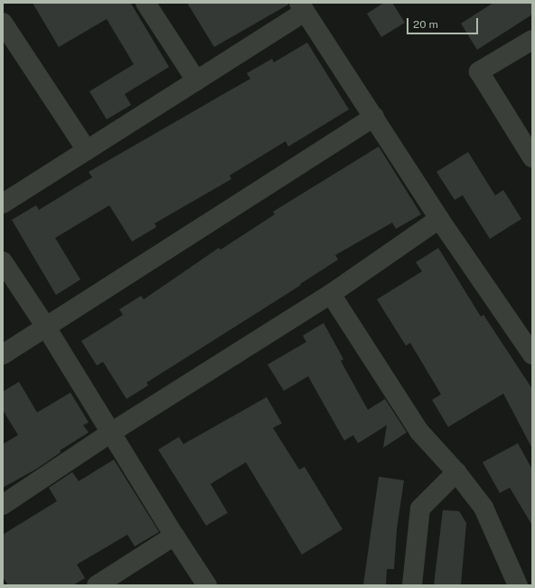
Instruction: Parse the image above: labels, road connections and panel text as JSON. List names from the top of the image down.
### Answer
{
  "scale_bar": "20 m"
}
